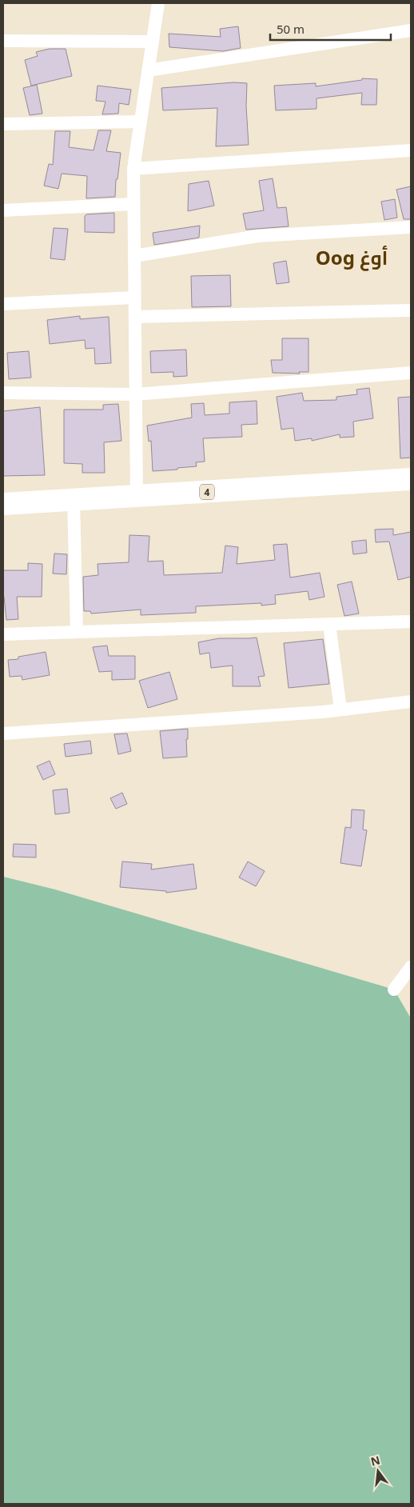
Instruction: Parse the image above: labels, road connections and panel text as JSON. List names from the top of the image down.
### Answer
{
  "streets": {
    "highway": ["4"]
  },
  "districts": ["Oog أوغ"],
  "scale_bar": "50 m",
  "north": "top"
}
